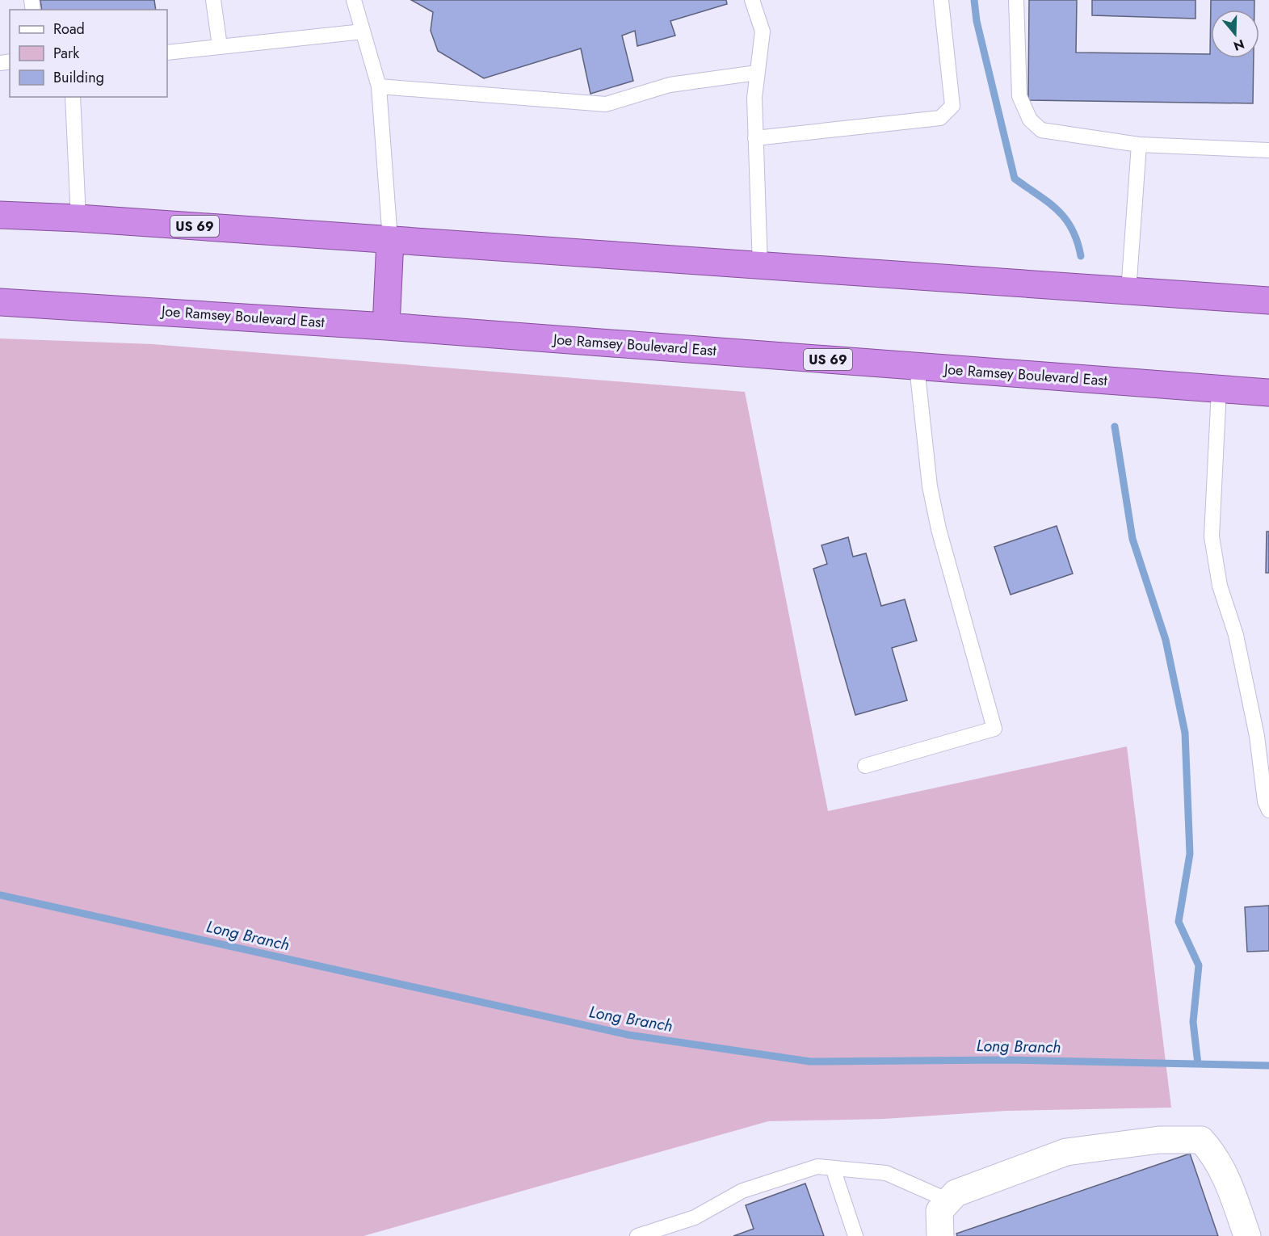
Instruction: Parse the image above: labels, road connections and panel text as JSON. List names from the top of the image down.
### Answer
{
  "streets": {
    "highway": ["US 69", "Joe Ramsey Boulevard East"]
  },
  "water": ["Long Branch"],
  "legend": ["Road", "Park", "Building"],
  "north": "bottom"
}
